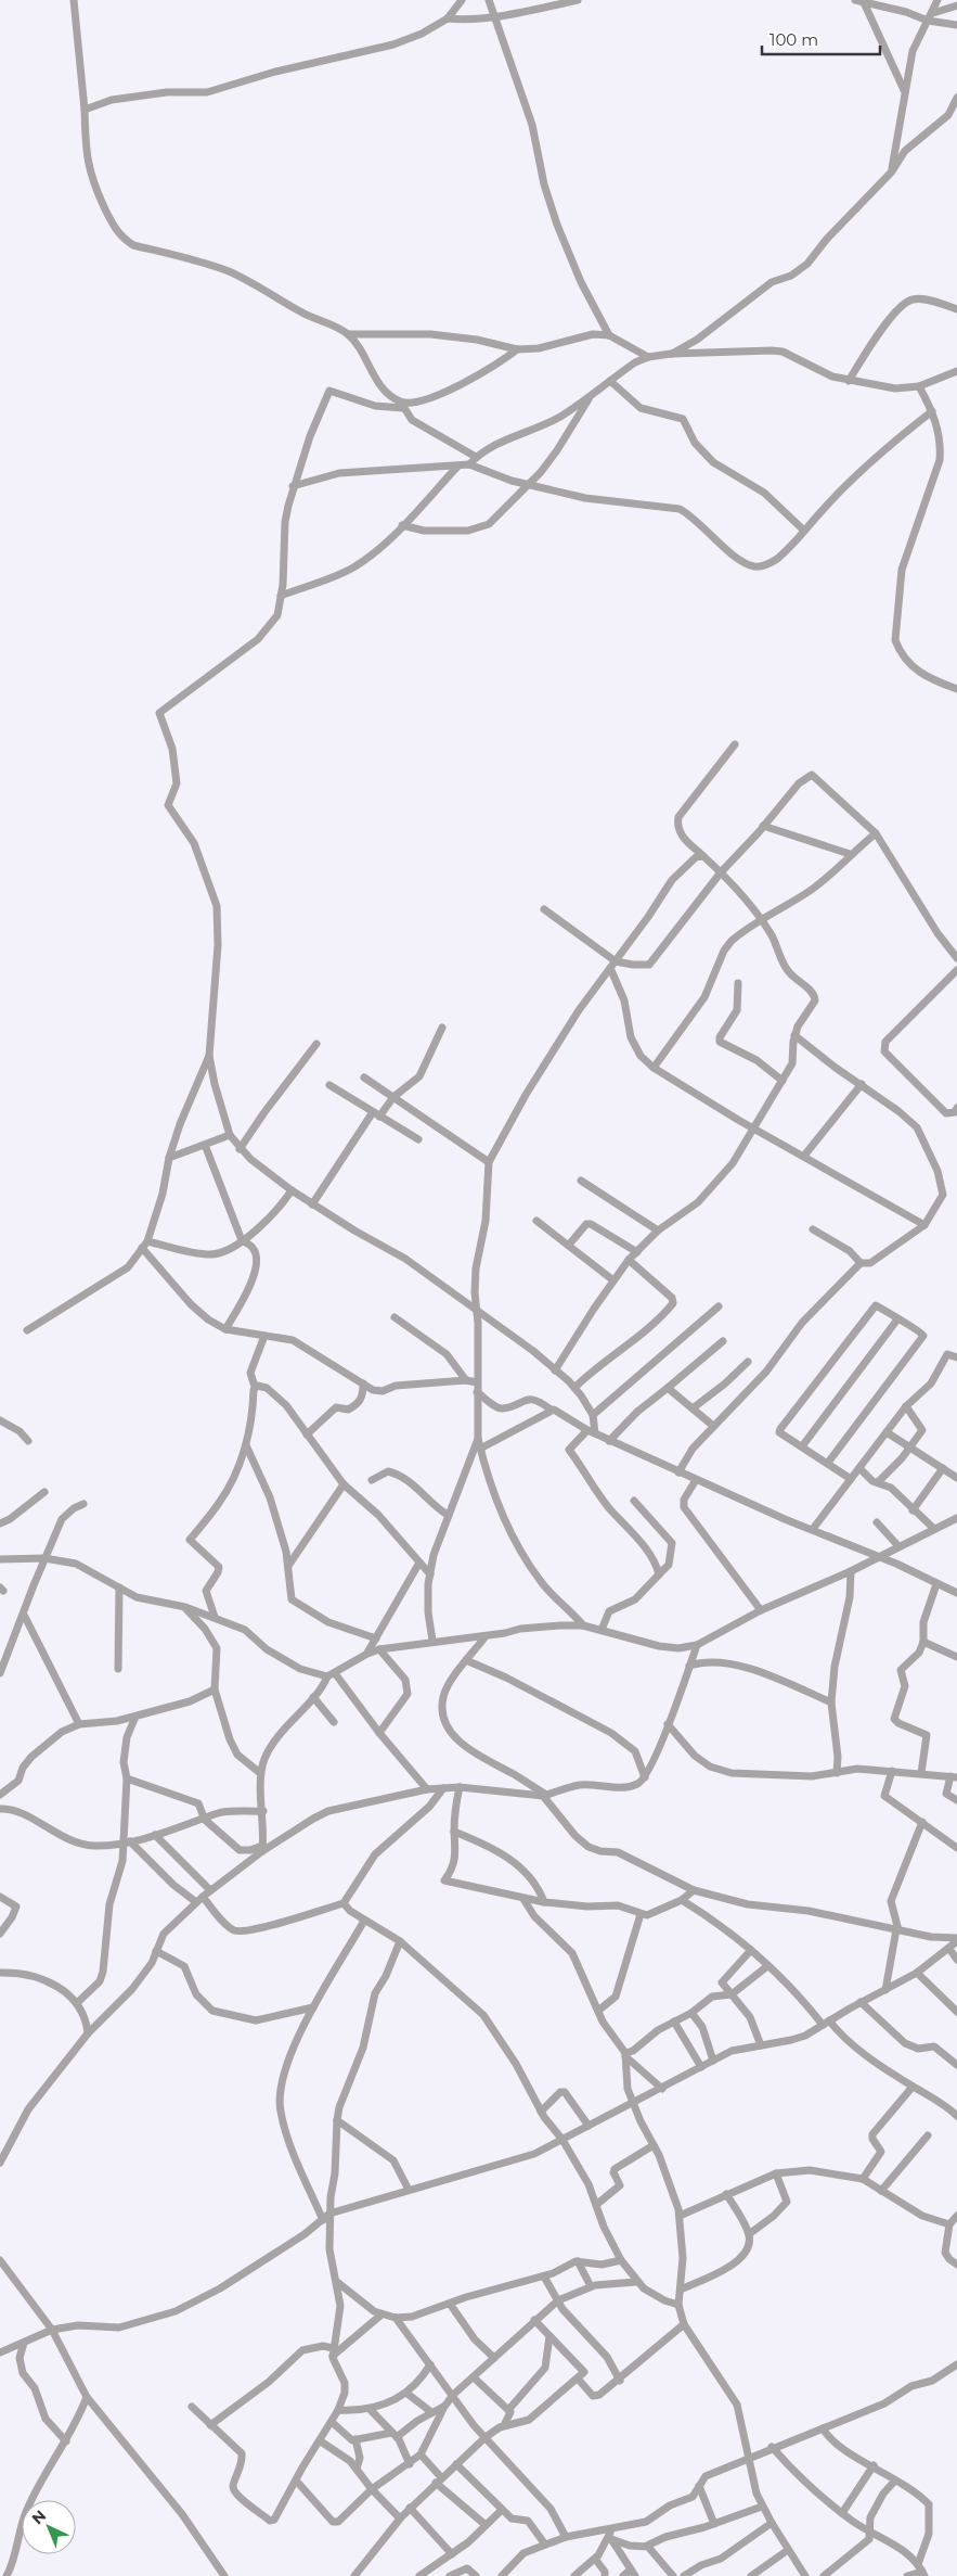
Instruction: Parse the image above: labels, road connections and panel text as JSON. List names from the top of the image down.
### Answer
{
  "scale_bar": "100 m",
  "north": "top left"
}
